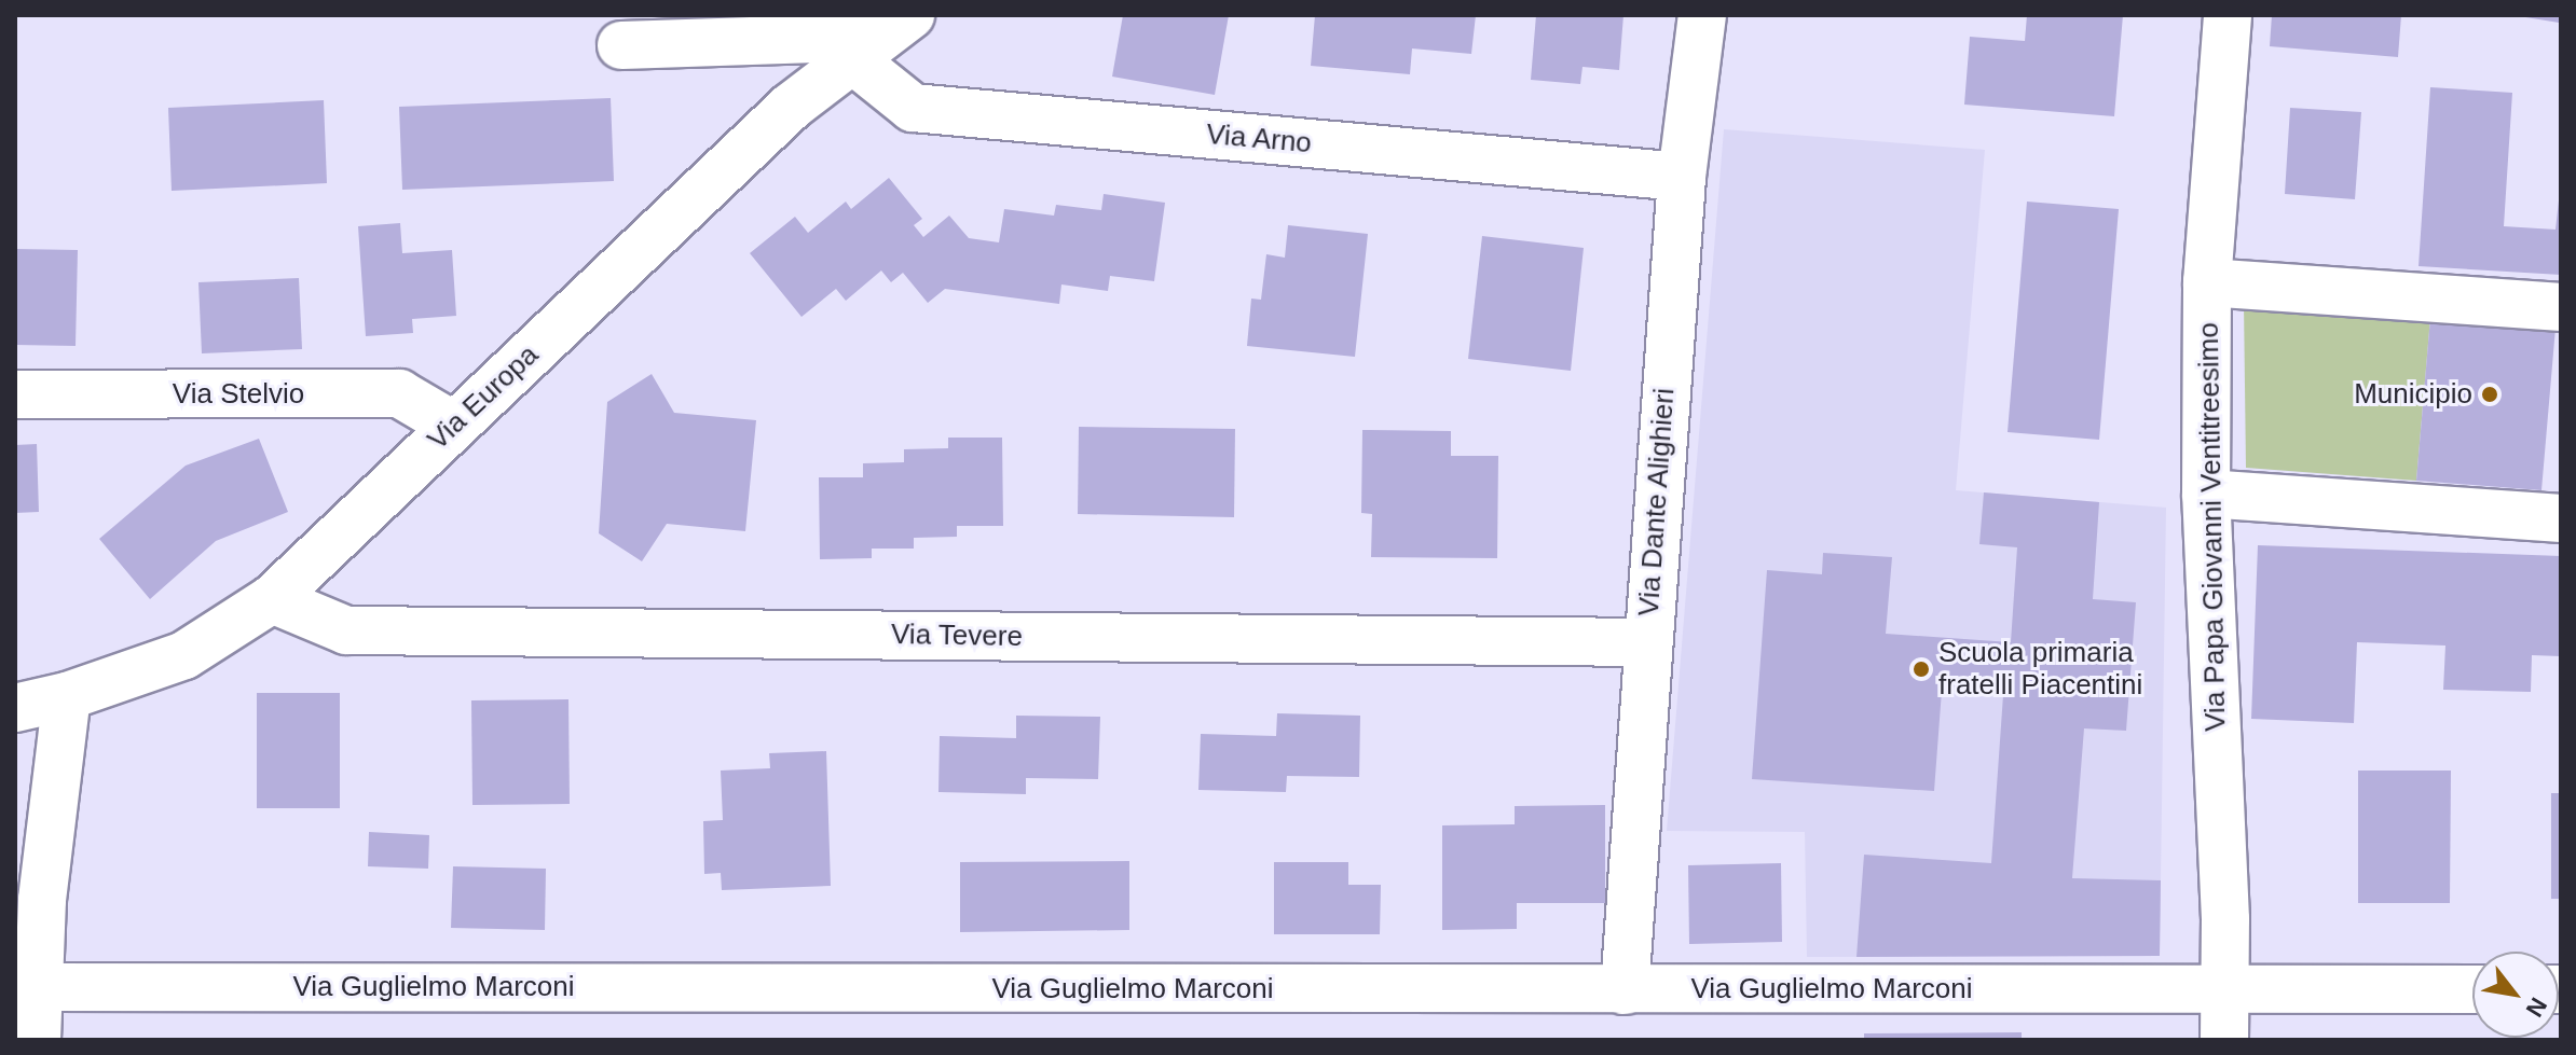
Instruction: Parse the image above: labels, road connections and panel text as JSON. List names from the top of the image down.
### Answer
{
  "streets": {
    "street": [
      "Via Arno",
      "Via Stelvio",
      "Via Europa",
      "Via Dante Alighieri",
      "Via Papa Giovanni Ventitreesimo",
      "Via Tevere",
      "Via Guglielmo Marconi"
    ]
  },
  "crossings": [
    ["Via Arno", "Via Europa"],
    ["Via Arno", "Via Dante Alighieri"],
    ["Via Stelvio", "Via Europa"],
    ["Via Europa", "Via Tevere"],
    ["Via Dante Alighieri", "Via Tevere"],
    ["Via Dante Alighieri", "Via Guglielmo Marconi"],
    ["Via Papa Giovanni Ventitreesimo", "Via Guglielmo Marconi"]
  ],
  "places": ["Municipio", "Scuola primaria fratelli Piacentini"],
  "north": "bottom right"
}
